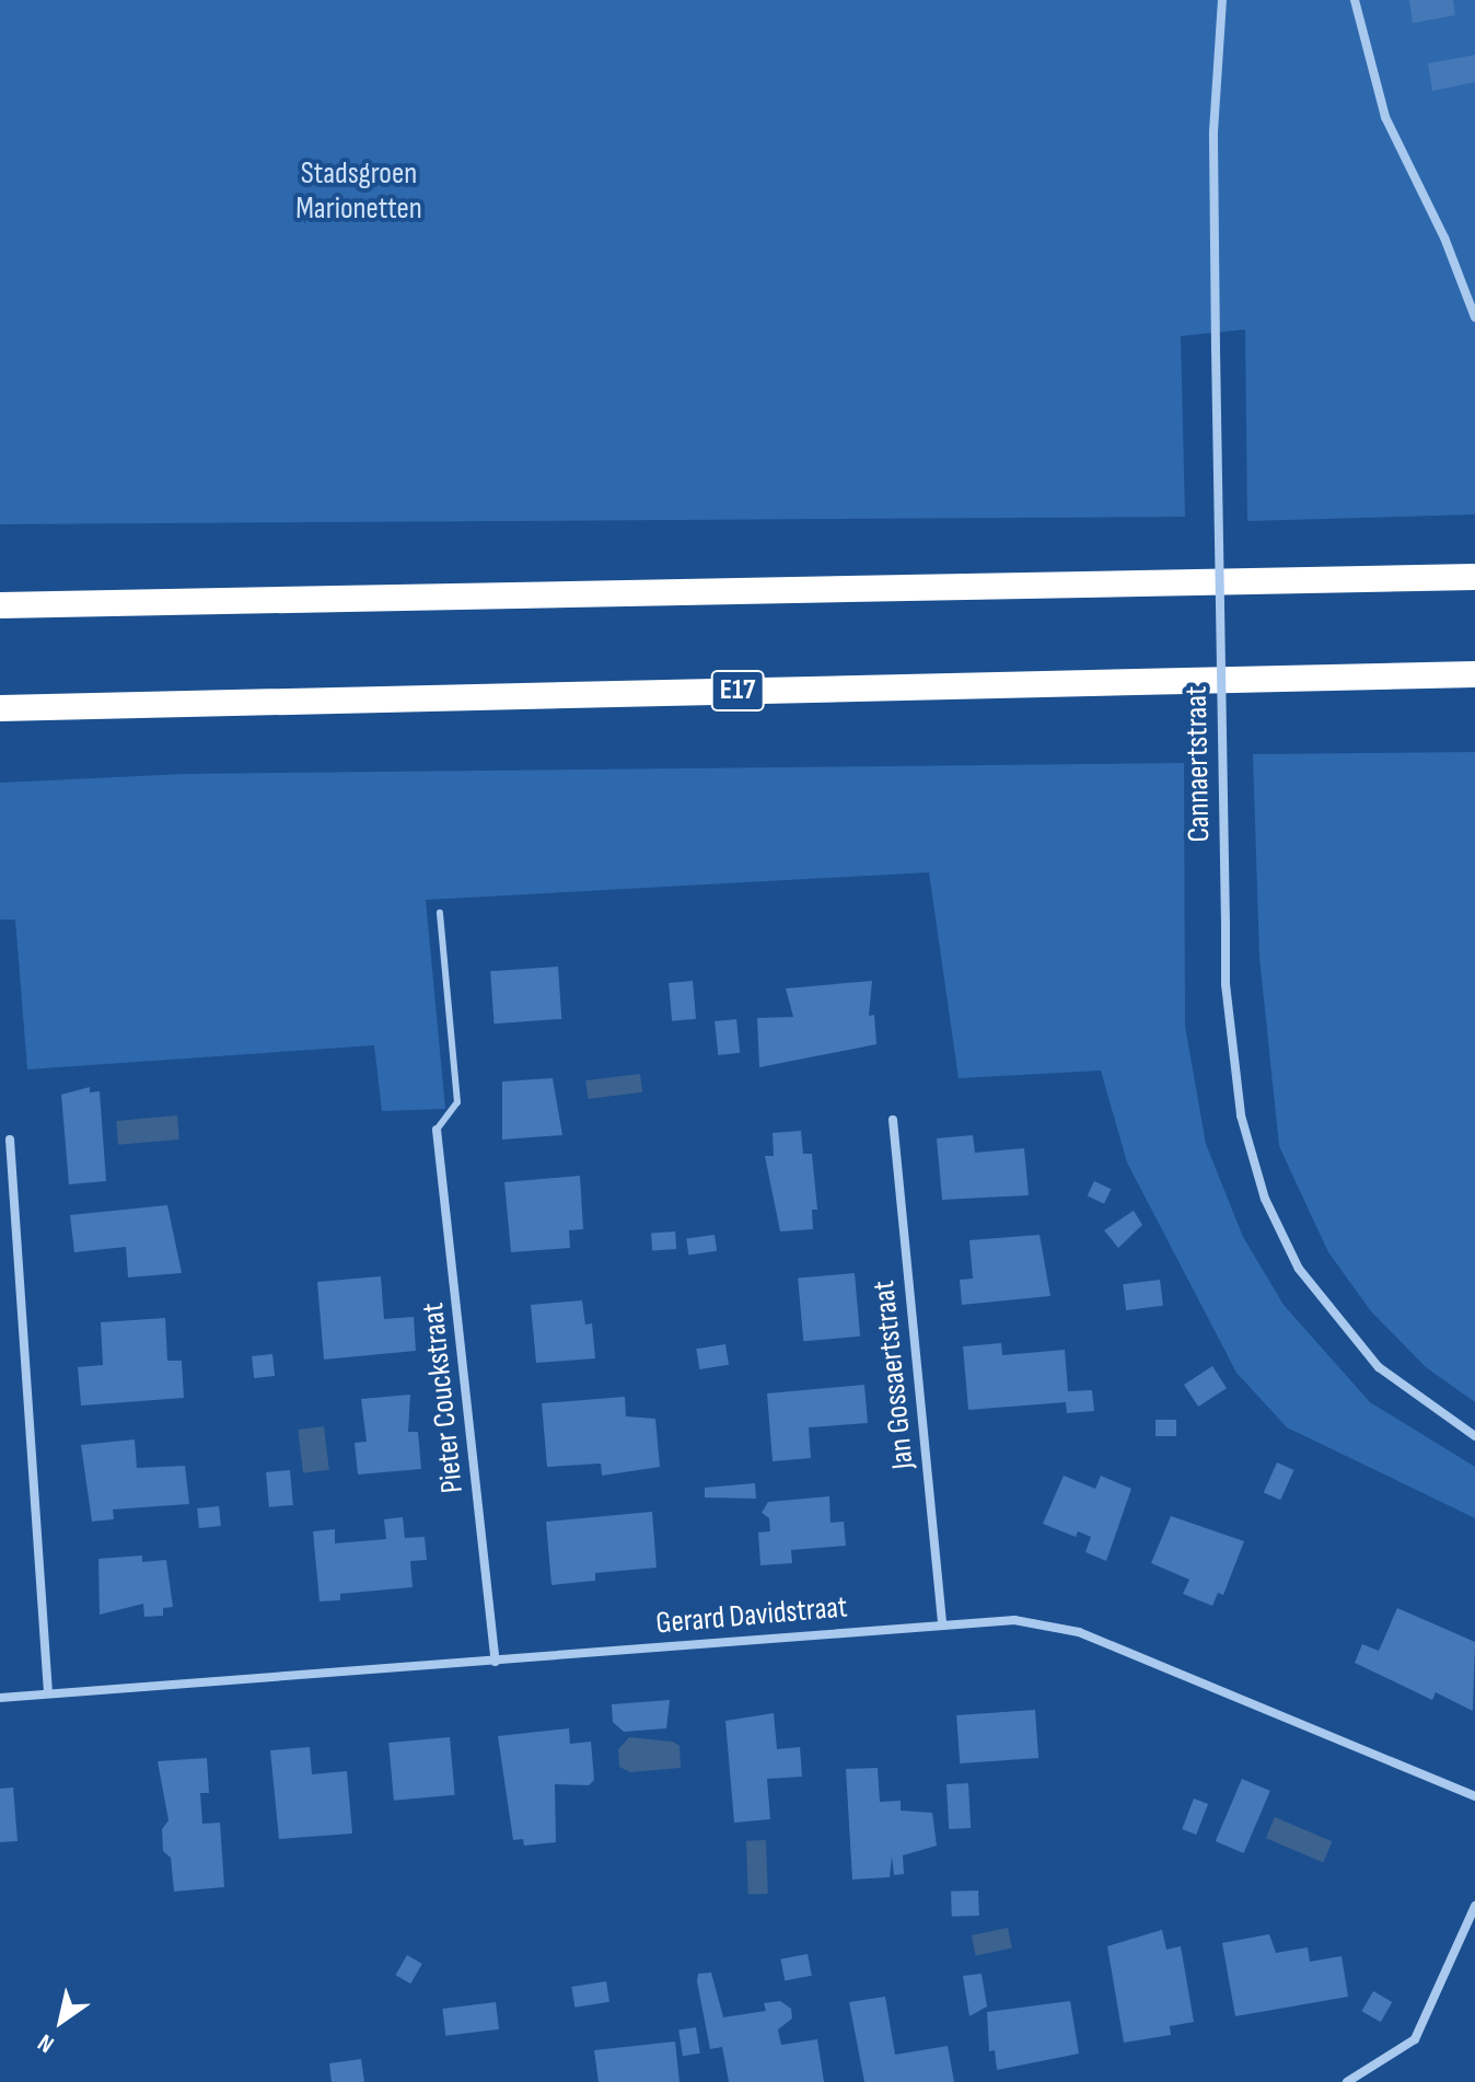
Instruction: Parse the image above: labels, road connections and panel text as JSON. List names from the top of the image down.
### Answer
{
  "streets": {
    "highway": ["E17"],
    "street": [
      "Cannaertstraat",
      "Jan Gossaertstraat",
      "Pieter Couckstraat",
      "Gerard Davidstraat"
    ]
  },
  "crossings": [
    ["Jan Gossaertstraat", "Gerard Davidstraat"],
    ["Pieter Couckstraat", "Gerard Davidstraat"]
  ],
  "parks": ["Stadsgroen Marionetten"],
  "north": "bottom left"
}
